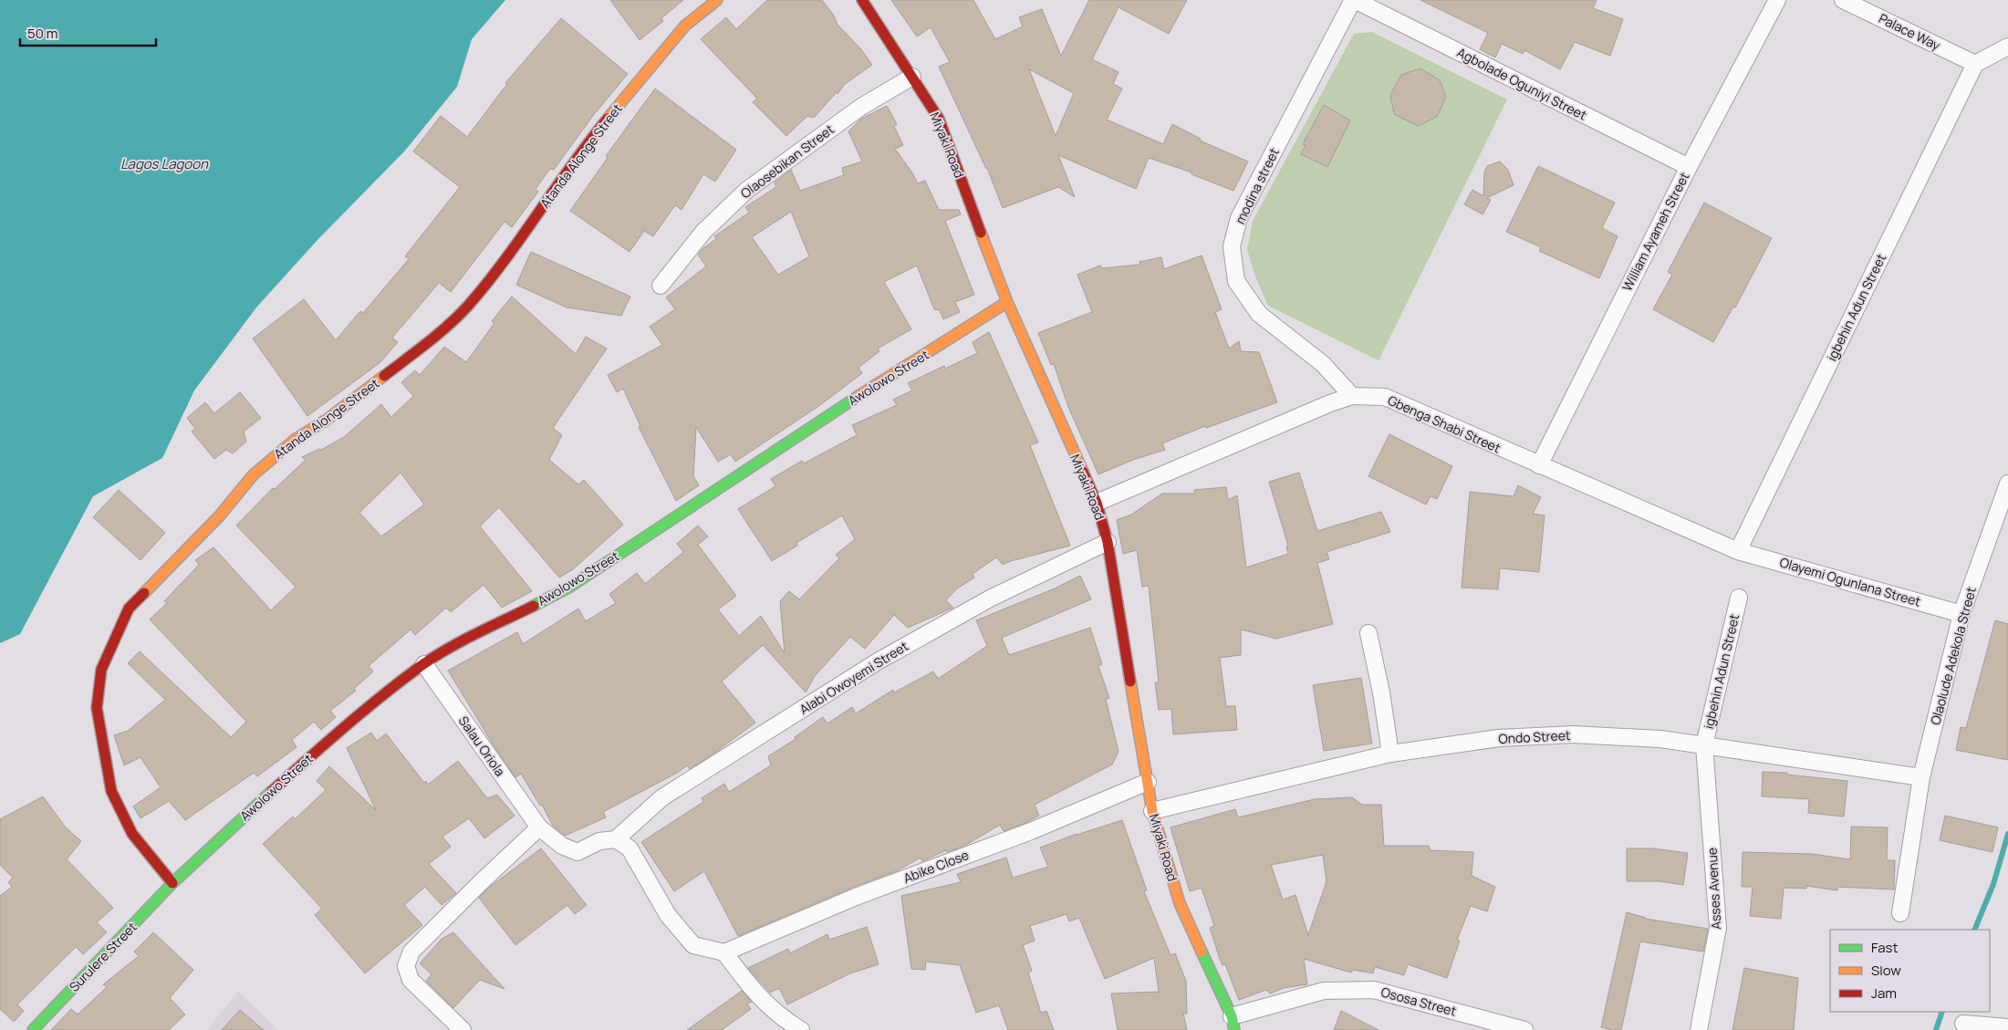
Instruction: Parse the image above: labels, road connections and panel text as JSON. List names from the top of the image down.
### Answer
{
  "streets": {
    "street": [
      "Palace Way",
      "Agbolade Oguniyi Street",
      "Miyaki Road",
      "Atanda Alonge Street",
      "Olaosebikan Street",
      "modina street",
      "William Ayameh Street",
      "igbehin Adun Street",
      "Awolowo Street",
      "Gbenga Shabi Street",
      "Olayemi Ogunlana Street",
      "Olaolude Adekola Street",
      "Alabi Owoyemi Street",
      "Ondo Street",
      "Salau Oriola",
      "Abike Close",
      "Asses Avenue",
      "Surulere Street",
      "Ososa Street"
    ]
  },
  "crossings": [
    ["Palace Way", "igbehin Adun Street"],
    ["Agbolade Oguniyi Street", "modina street"],
    ["Agbolade Oguniyi Street", "William Ayameh Street"],
    ["Miyaki Road", "Olaosebikan Street"],
    ["Miyaki Road", "Awolowo Street"],
    ["Miyaki Road", "Gbenga Shabi Street"],
    ["Miyaki Road", "Alabi Owoyemi Street"],
    ["Miyaki Road", "Ondo Street"],
    ["Miyaki Road", "Abike Close"],
    ["Miyaki Road", "Ososa Street"],
    ["Atanda Alonge Street", "Awolowo Street"],
    ["Atanda Alonge Street", "Surulere Street"],
    ["modina street", "Gbenga Shabi Street"],
    ["William Ayameh Street", "Gbenga Shabi Street"],
    ["igbehin Adun Street", "Gbenga Shabi Street"],
    ["igbehin Adun Street", "Olayemi Ogunlana Street"],
    ["igbehin Adun Street", "Ondo Street"],
    ["igbehin Adun Street", "Asses Avenue"],
    ["Awolowo Street", "Salau Oriola"],
    ["Awolowo Street", "Surulere Street"],
    ["Gbenga Shabi Street", "Olayemi Ogunlana Street"],
    ["Olayemi Ogunlana Street", "Olaolude Adekola Street"],
    ["Olaolude Adekola Street", "Ondo Street"],
    ["Alabi Owoyemi Street", "Salau Oriola"],
    ["Ondo Street", "Asses Avenue"]
  ],
  "water": ["Lagos Lagoon"],
  "legend": ["Fast", "Slow", "Jam"],
  "scale_bar": "50 m"
}
